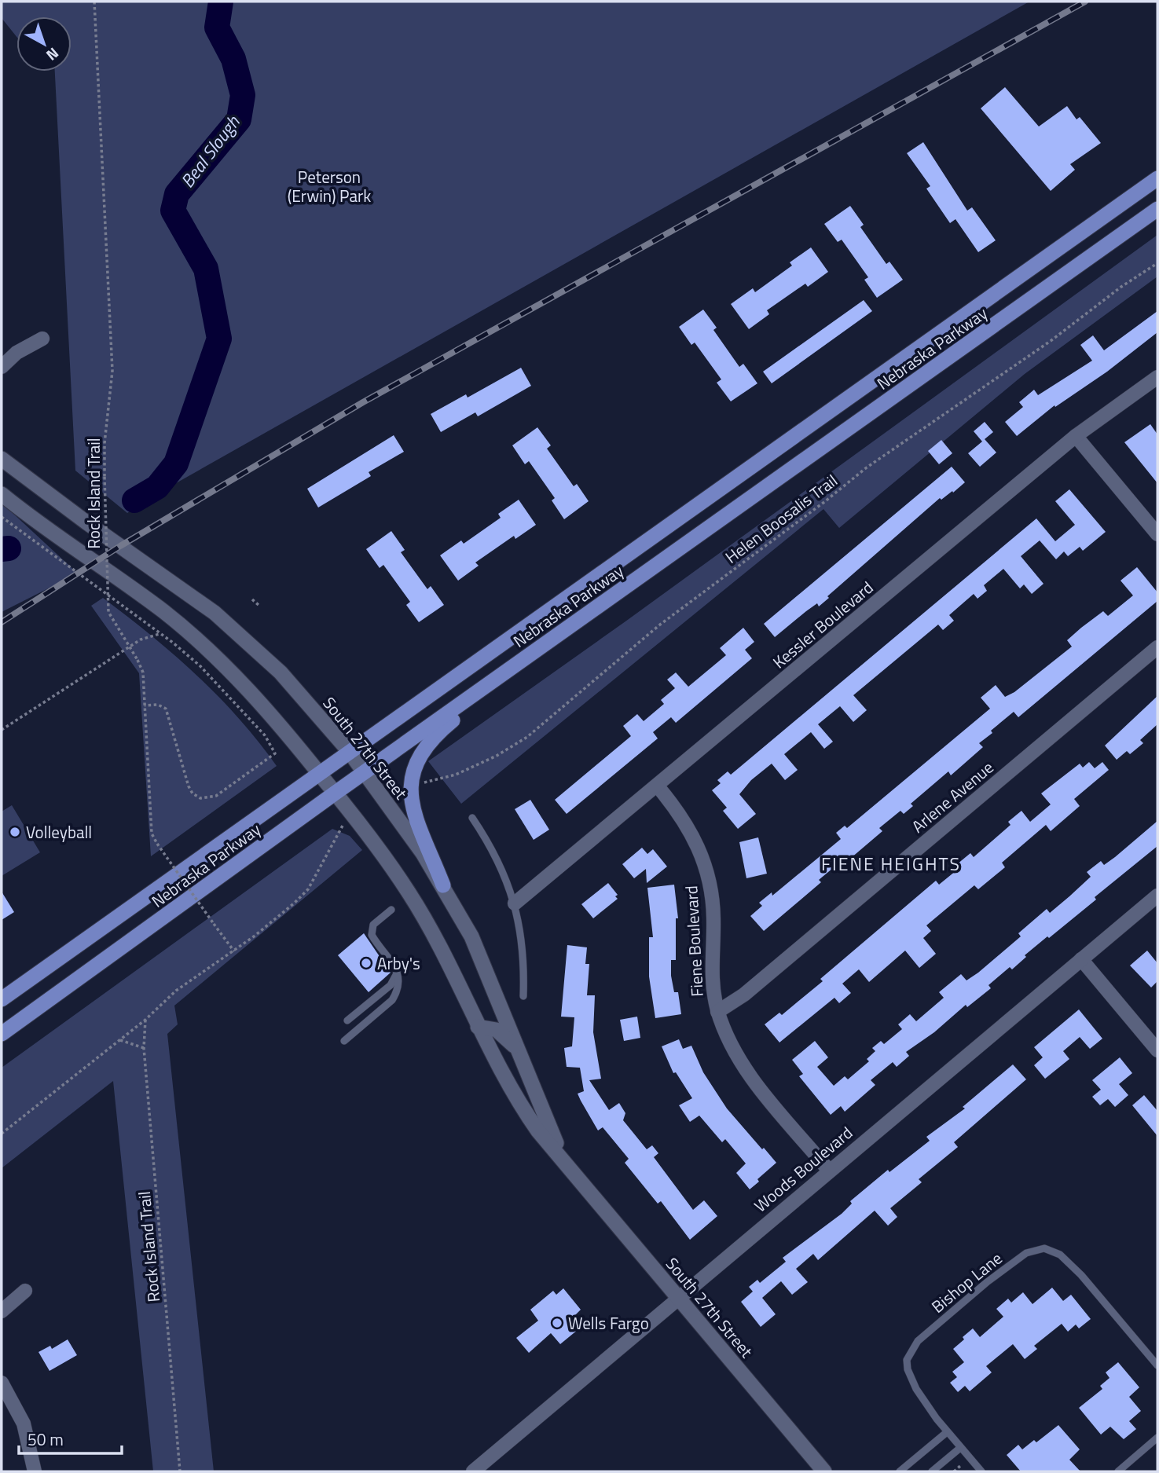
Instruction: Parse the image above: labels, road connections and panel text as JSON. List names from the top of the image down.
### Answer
{
  "streets": {
    "main road": ["Nebraska Parkway", "South 27th Street"],
    "street": [
      "Kessler Boulevard",
      "Arlene Avenue",
      "Fiene Boulevard",
      "Woods Boulevard"
    ],
    "lane": ["Bishop Lane"],
    "path": ["Rock Island Trail", "Helen Boosalis Trail"]
  },
  "crossings": [
    ["Nebraska Parkway", "South 27th Street"],
    ["Kessler Boulevard", "Fiene Boulevard"],
    ["South 27th Street", "Woods Boulevard"],
    ["Arlene Avenue", "Fiene Boulevard"],
    ["Fiene Boulevard", "Woods Boulevard"]
  ],
  "districts": ["FIENE HEIGHTS"],
  "water": ["Beal Slough"],
  "parks": ["Peterson (Erwin) Park"],
  "places": ["Volleyball", "Arby's", "Wells Fargo"],
  "scale_bar": "50 m",
  "north": "bottom right"
}
